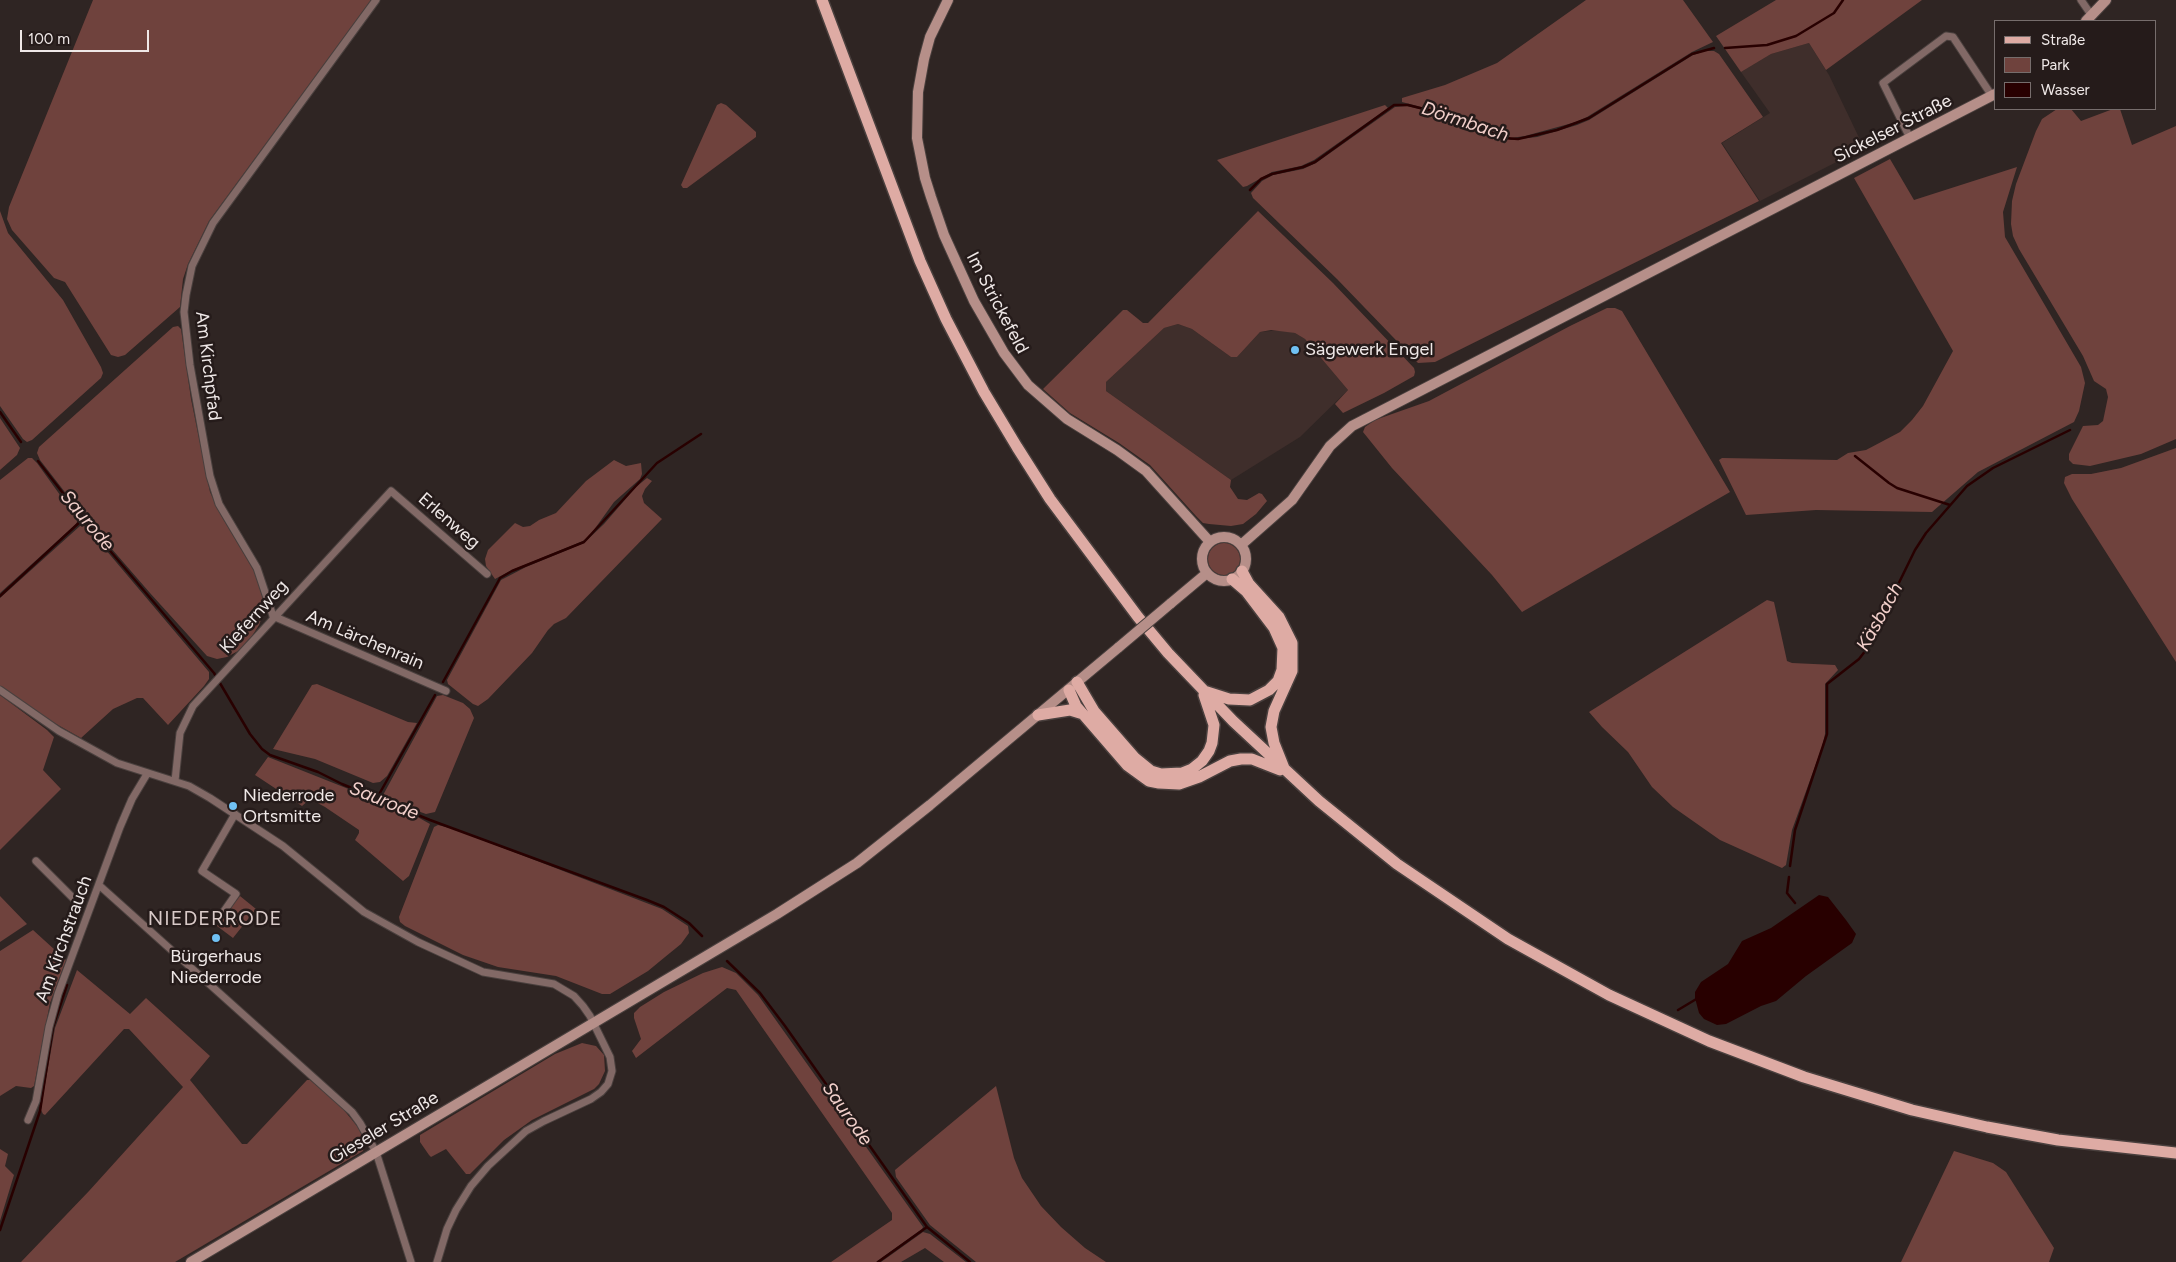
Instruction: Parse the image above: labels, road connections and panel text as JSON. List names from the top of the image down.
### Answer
{
  "streets": {
    "main road": ["Sickelser Straße", "Im Strickefeld", "Gieseler Straße"],
    "street": [
      "Am Kirchpfad",
      "Erlenweg",
      "Kiefernweg",
      "Am Lärchenrain",
      "Am Kirchstrauch"
    ]
  },
  "crossings": [
    ["Sickelser Straße", "Im Strickefeld"],
    ["Sickelser Straße", "Gieseler Straße"],
    ["Im Strickefeld", "Gieseler Straße"],
    ["Am Kirchpfad", "Kiefernweg"],
    ["Am Kirchpfad", "Am Lärchenrain"],
    ["Erlenweg", "Kiefernweg"],
    ["Kiefernweg", "Am Lärchenrain"]
  ],
  "districts": ["NIEDERRODE"],
  "water": ["Dörmbach", "Saurode", "Käsbach"],
  "places": ["Sägewerk Engel", "Niederrode Ortsmitte", "Bürgerhaus Niederrode"],
  "legend": ["Straße", "Park", "Wasser"],
  "scale_bar": "100 m"
}
